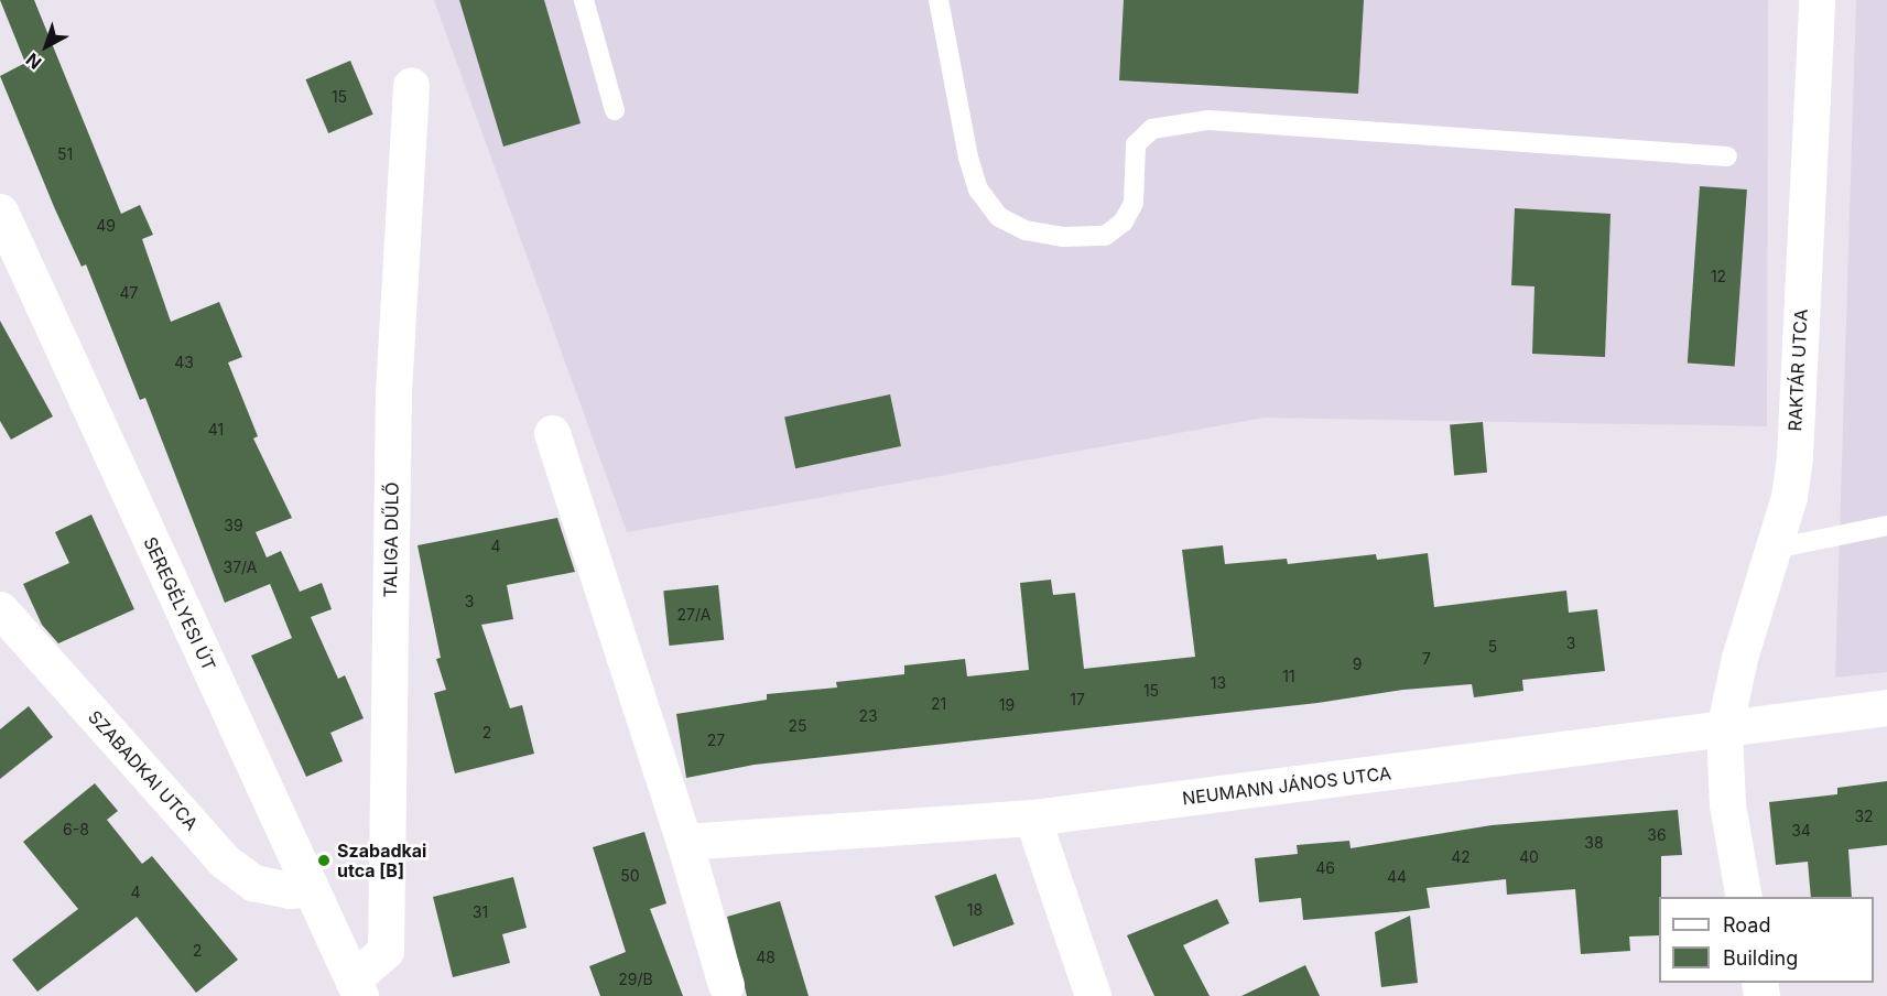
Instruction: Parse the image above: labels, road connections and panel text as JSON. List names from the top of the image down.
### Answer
{
  "streets": {
    "street": [
      "RAKTÁR UTCA",
      "TALIGA DŰLŐ",
      "SEREGÉLYESI ÚT",
      "SZABADKAI UTCA",
      "NEUMANN JÁNOS UTCA"
    ]
  },
  "crossings": [
    ["RAKTÁR UTCA", "NEUMANN JÁNOS UTCA"],
    ["TALIGA DŰLŐ", "SEREGÉLYESI ÚT"],
    ["SEREGÉLYESI ÚT", "SZABADKAI UTCA"]
  ],
  "places": ["Szabadkai utca [B]"],
  "house_numbers": [
    "15",
    "51",
    "49",
    "12",
    "47",
    "43",
    "41",
    "39",
    "4",
    "37/A",
    "3",
    "27/A",
    "3",
    "5",
    "7",
    "9",
    "11",
    "13",
    "15",
    "17",
    "21",
    "19",
    "23",
    "25",
    "2",
    "27",
    "32",
    "6-8",
    "34",
    "36",
    "38",
    "42",
    "40",
    "46",
    "50",
    "44",
    "4",
    "18",
    "31",
    "2",
    "48",
    "29/B"
  ],
  "legend": ["Road", "Building"],
  "north": "bottom left"
}
